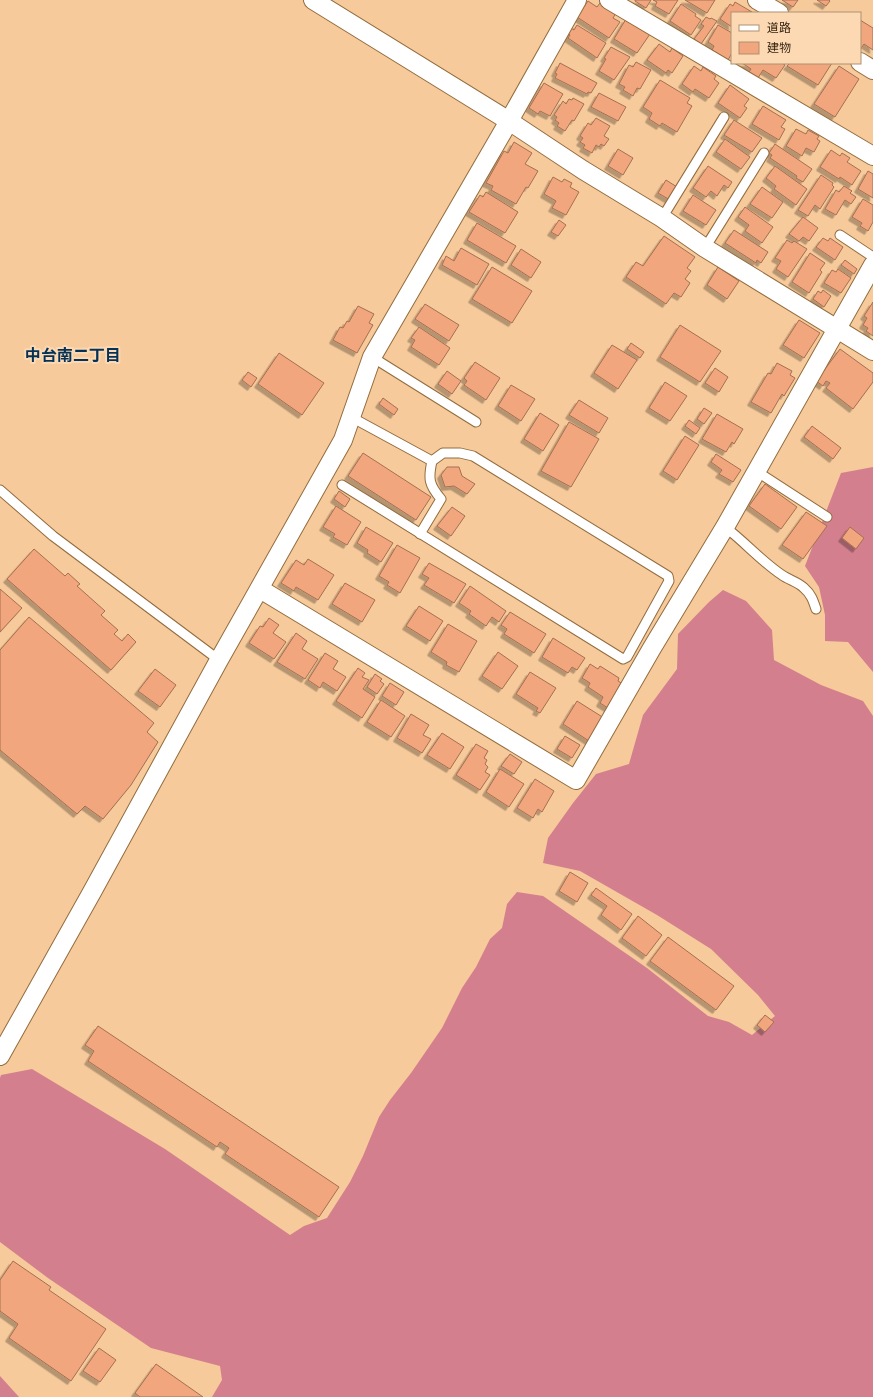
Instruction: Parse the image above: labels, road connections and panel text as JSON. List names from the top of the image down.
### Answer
{
  "districts": ["中台南二丁目"],
  "legend": ["道路", "建物"]
}
